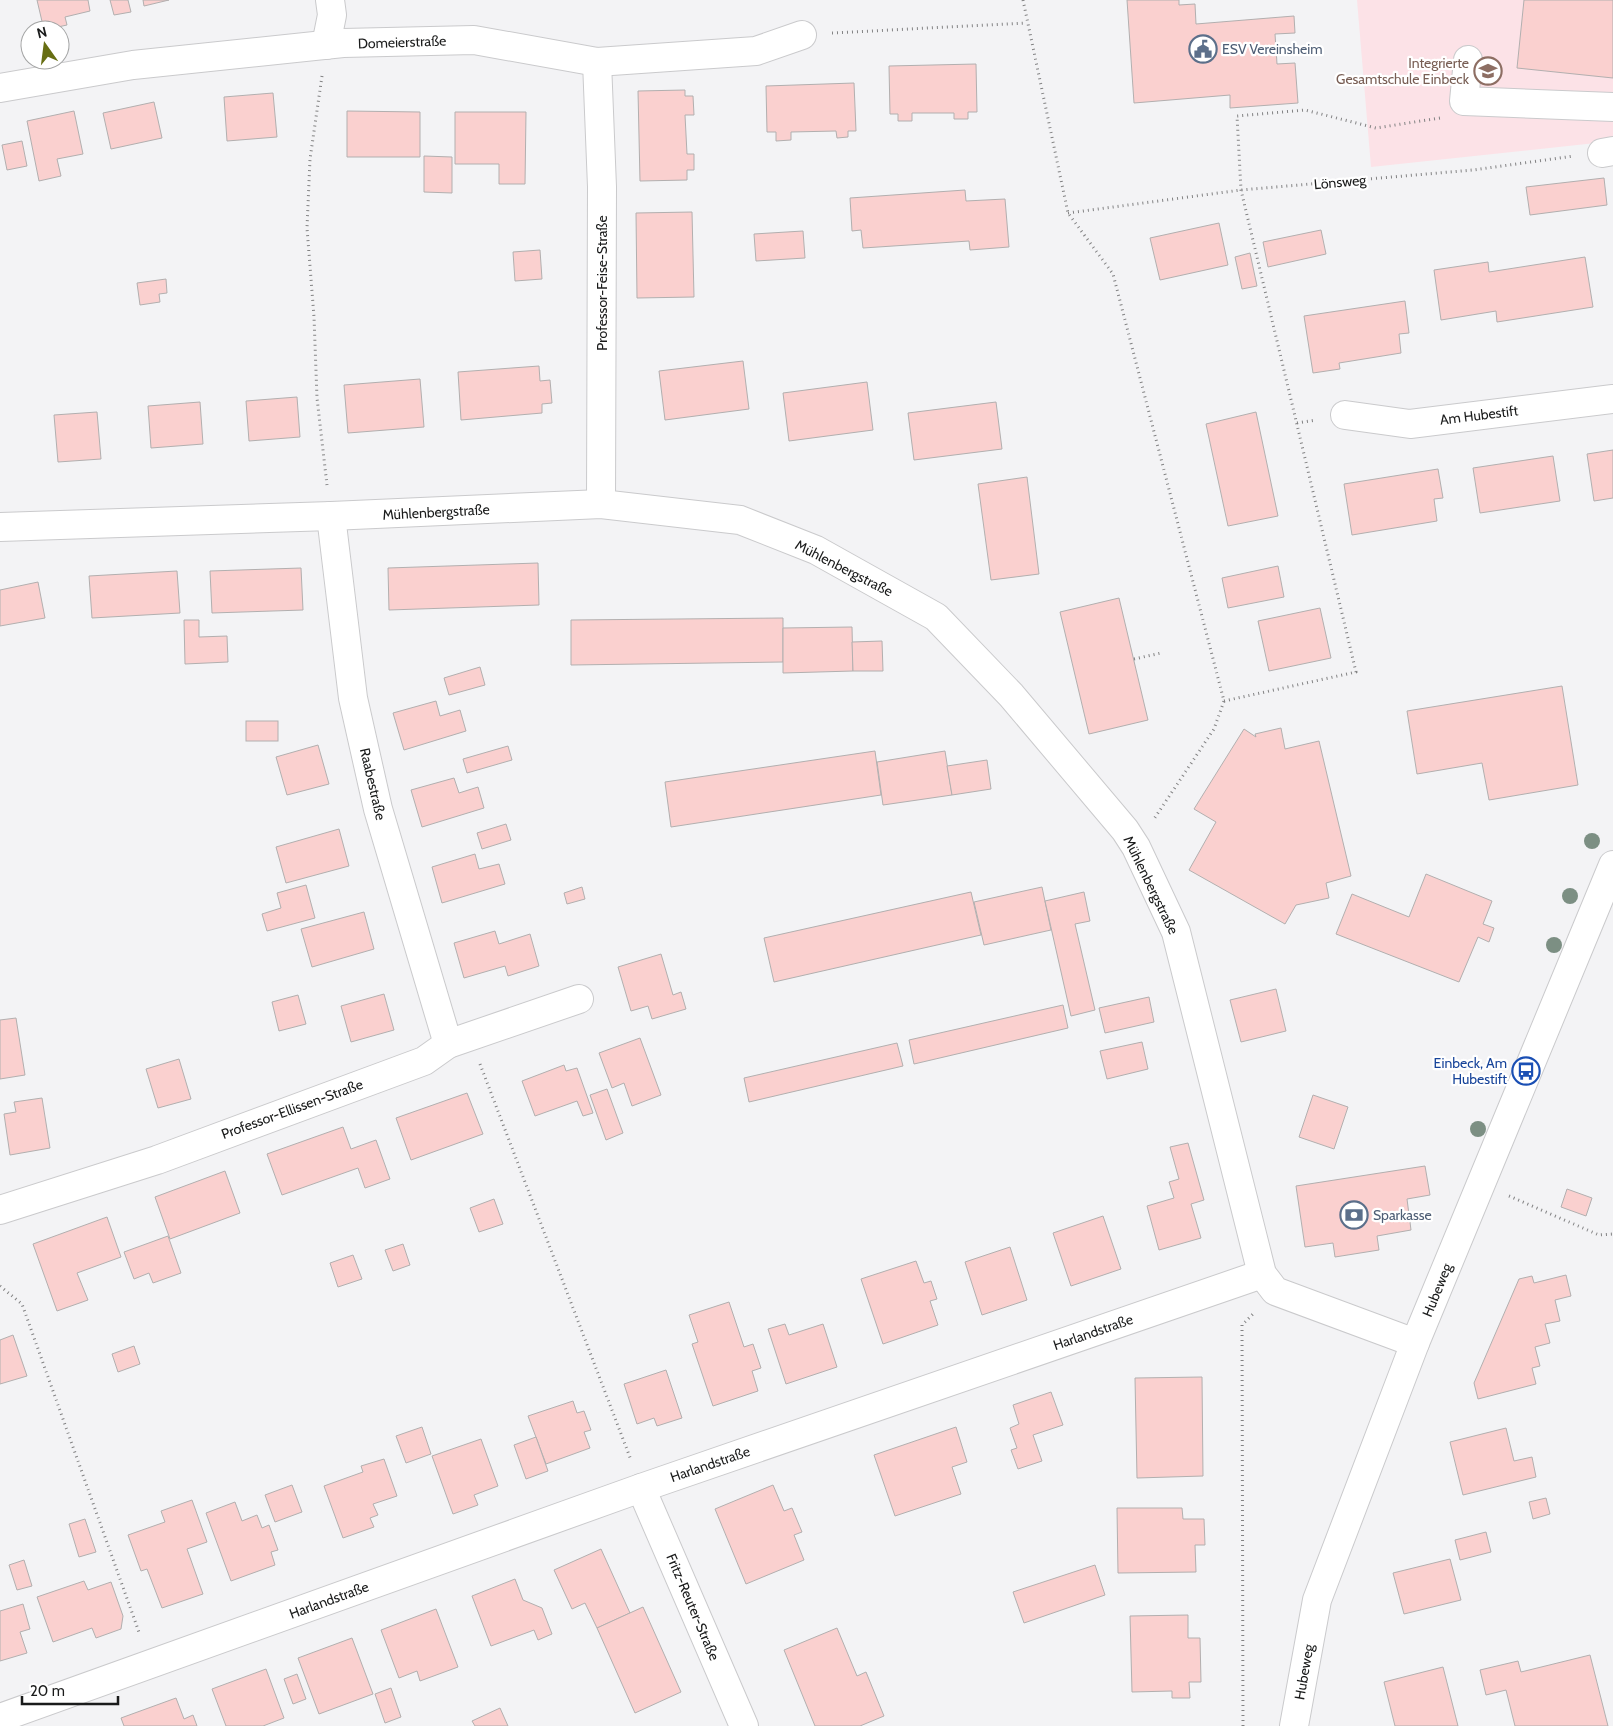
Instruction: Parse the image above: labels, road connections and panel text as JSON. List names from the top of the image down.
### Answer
{
  "streets": {
    "street": [
      "Domeierstraße",
      "Professor-Feise-Straße",
      "Am Hubestift",
      "Mühlenbergstraße",
      "Raabestraße",
      "Professor-Ellissen-Straße",
      "Hubeweg",
      "Harlandstraße",
      "Fritz-Reuter-Straße"
    ],
    "path": ["Lönsweg"]
  },
  "crossings": [
    ["Domeierstraße", "Professor-Feise-Straße"],
    ["Professor-Feise-Straße", "Mühlenbergstraße"],
    ["Mühlenbergstraße", "Raabestraße"],
    ["Mühlenbergstraße", "Harlandstraße"],
    ["Raabestraße", "Professor-Ellissen-Straße"],
    ["Harlandstraße", "Fritz-Reuter-Straße"]
  ],
  "places": {
    "public building": ["ESV Vereinsheim"],
    "school or university": ["Integrierte Gesamtschule Einbeck"],
    "bus stop": ["Einbeck, Am Hubestift"],
    "bank": ["Sparkasse"]
  },
  "scale_bar": "20 m",
  "north": "top"
}
